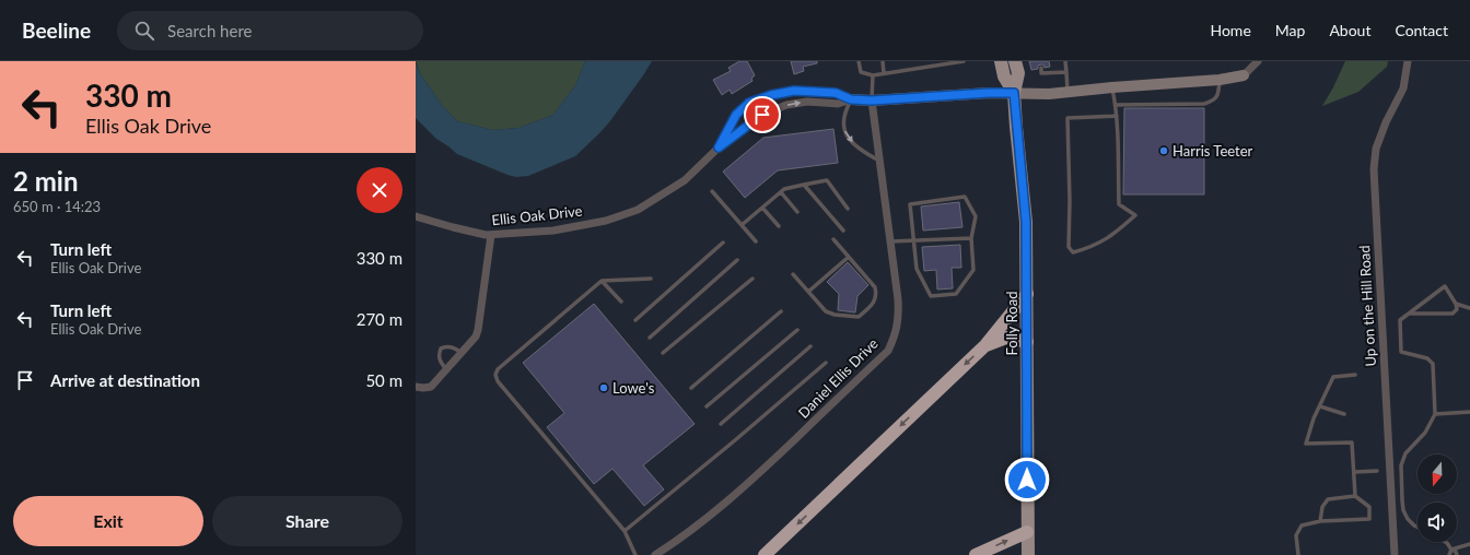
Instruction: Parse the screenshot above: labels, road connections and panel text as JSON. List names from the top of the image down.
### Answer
{
  "streets": {
    "main road": ["Folly Road"],
    "street": ["Ellis Oak Drive", "Up on the Hill Road", "Daniel Ellis Drive"]
  },
  "crossings": [
    ["Ellis Oak Drive", "Folly Road"],
    ["Ellis Oak Drive", "Daniel Ellis Drive"]
  ],
  "places": ["Harris Teeter", "Lowe's"],
  "north": "bottom",
  "page": {
    "header": "Beeline",
    "search": "Search here",
    "nav": [
      "Home",
      "Map",
      "About",
      "Contact"
    ],
    "turn": ["330 m", "Ellis Oak Drive"],
    "heading": ["2 min", "650 m · 14:23"],
    "list": [
      {
        "name": "Turn left",
        "note": "Ellis Oak Drive",
        "value": "330 m"
      },
      {
        "name": "Turn left",
        "note": "Ellis Oak Drive",
        "value": "270 m"
      },
      {
        "name": "Arrive at destination",
        "value": "50 m"
      }
    ],
    "buttons": ["Exit", "Share"]
  }
}
